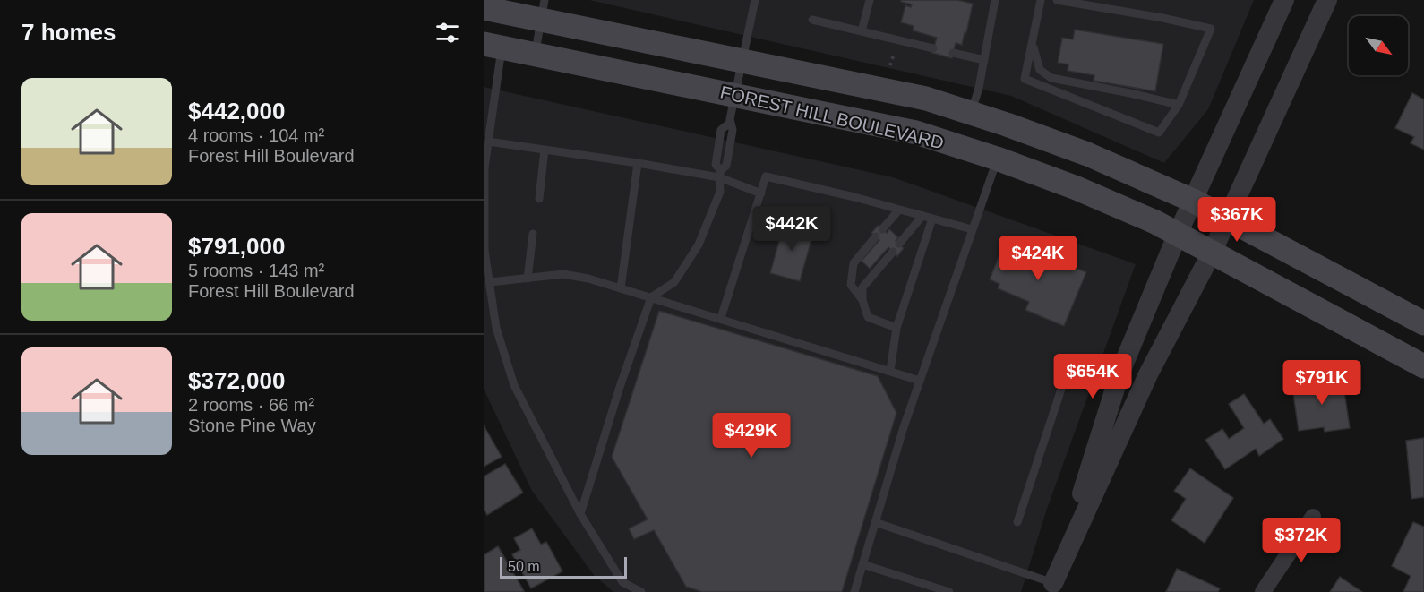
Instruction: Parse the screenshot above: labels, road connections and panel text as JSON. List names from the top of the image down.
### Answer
{
  "streets": {
    "main road": ["FOREST HILL BOULEVARD"]
  },
  "scale_bar": "50 m",
  "north": "bottom right",
  "page": {
    "heading": "7 homes",
    "list": [
      {
        "name": "$442,000",
        "note": "4 rooms · 104 m² · Forest Hill Boulevard"
      },
      {
        "name": "$791,000",
        "note": "5 rooms · 143 m² · Forest Hill Boulevard"
      },
      {
        "name": "$372,000",
        "note": "2 rooms · 66 m² · Stone Pine Way"
      }
    ],
    "price": [
      "$367K",
      "$442K",
      "$424K",
      "$654K",
      "$791K",
      "$429K",
      "$372K"
    ],
    "scale": "50 m"
  }
}
